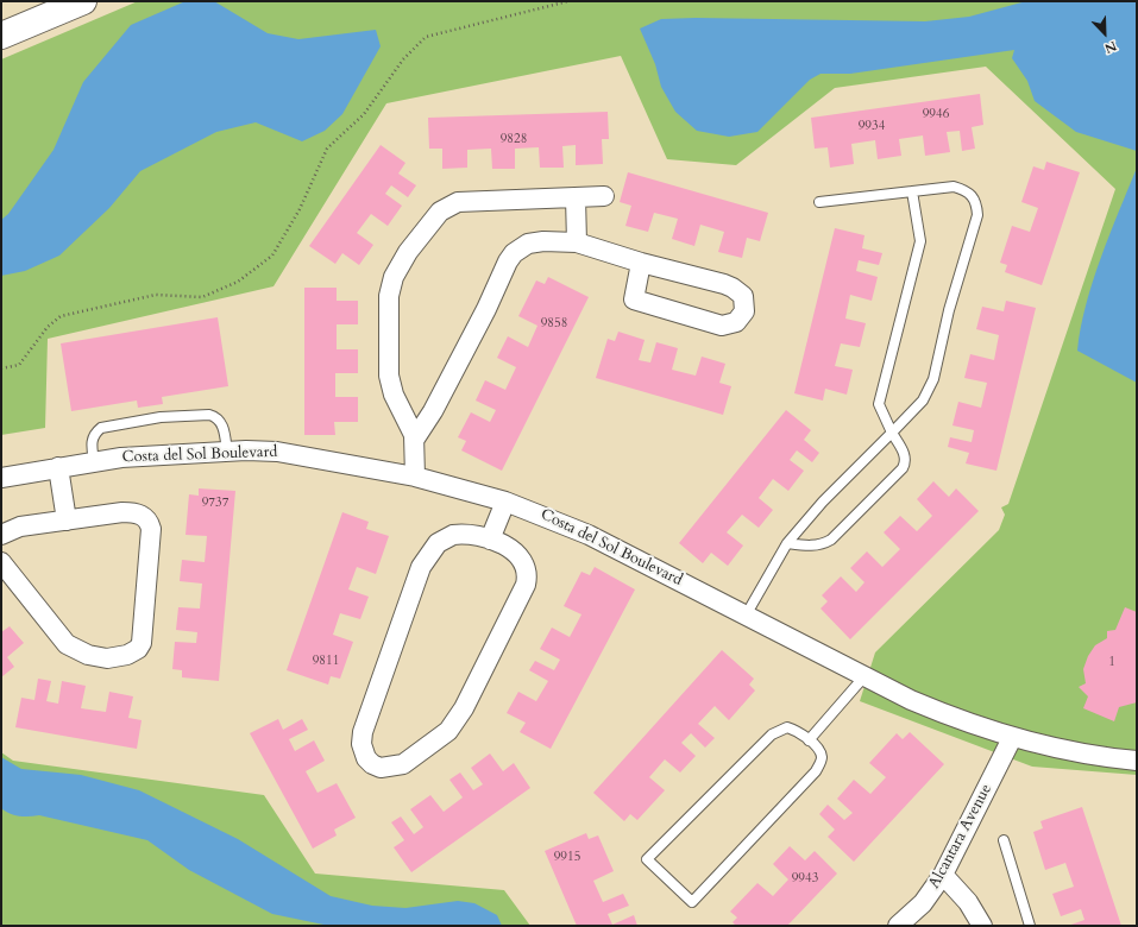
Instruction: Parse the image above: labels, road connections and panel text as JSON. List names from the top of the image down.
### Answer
{
  "streets": {
    "street": ["Costa del Sol Boulevard", "Alcantara Avenue"]
  },
  "crossings": [
    ["Costa del Sol Boulevard", "Alcantara Avenue"]
  ],
  "house_numbers": [
    "9946",
    "9934",
    "9828",
    "9858",
    "9737",
    "9811",
    "1",
    "9915",
    "9943"
  ],
  "north": "bottom right"
}
